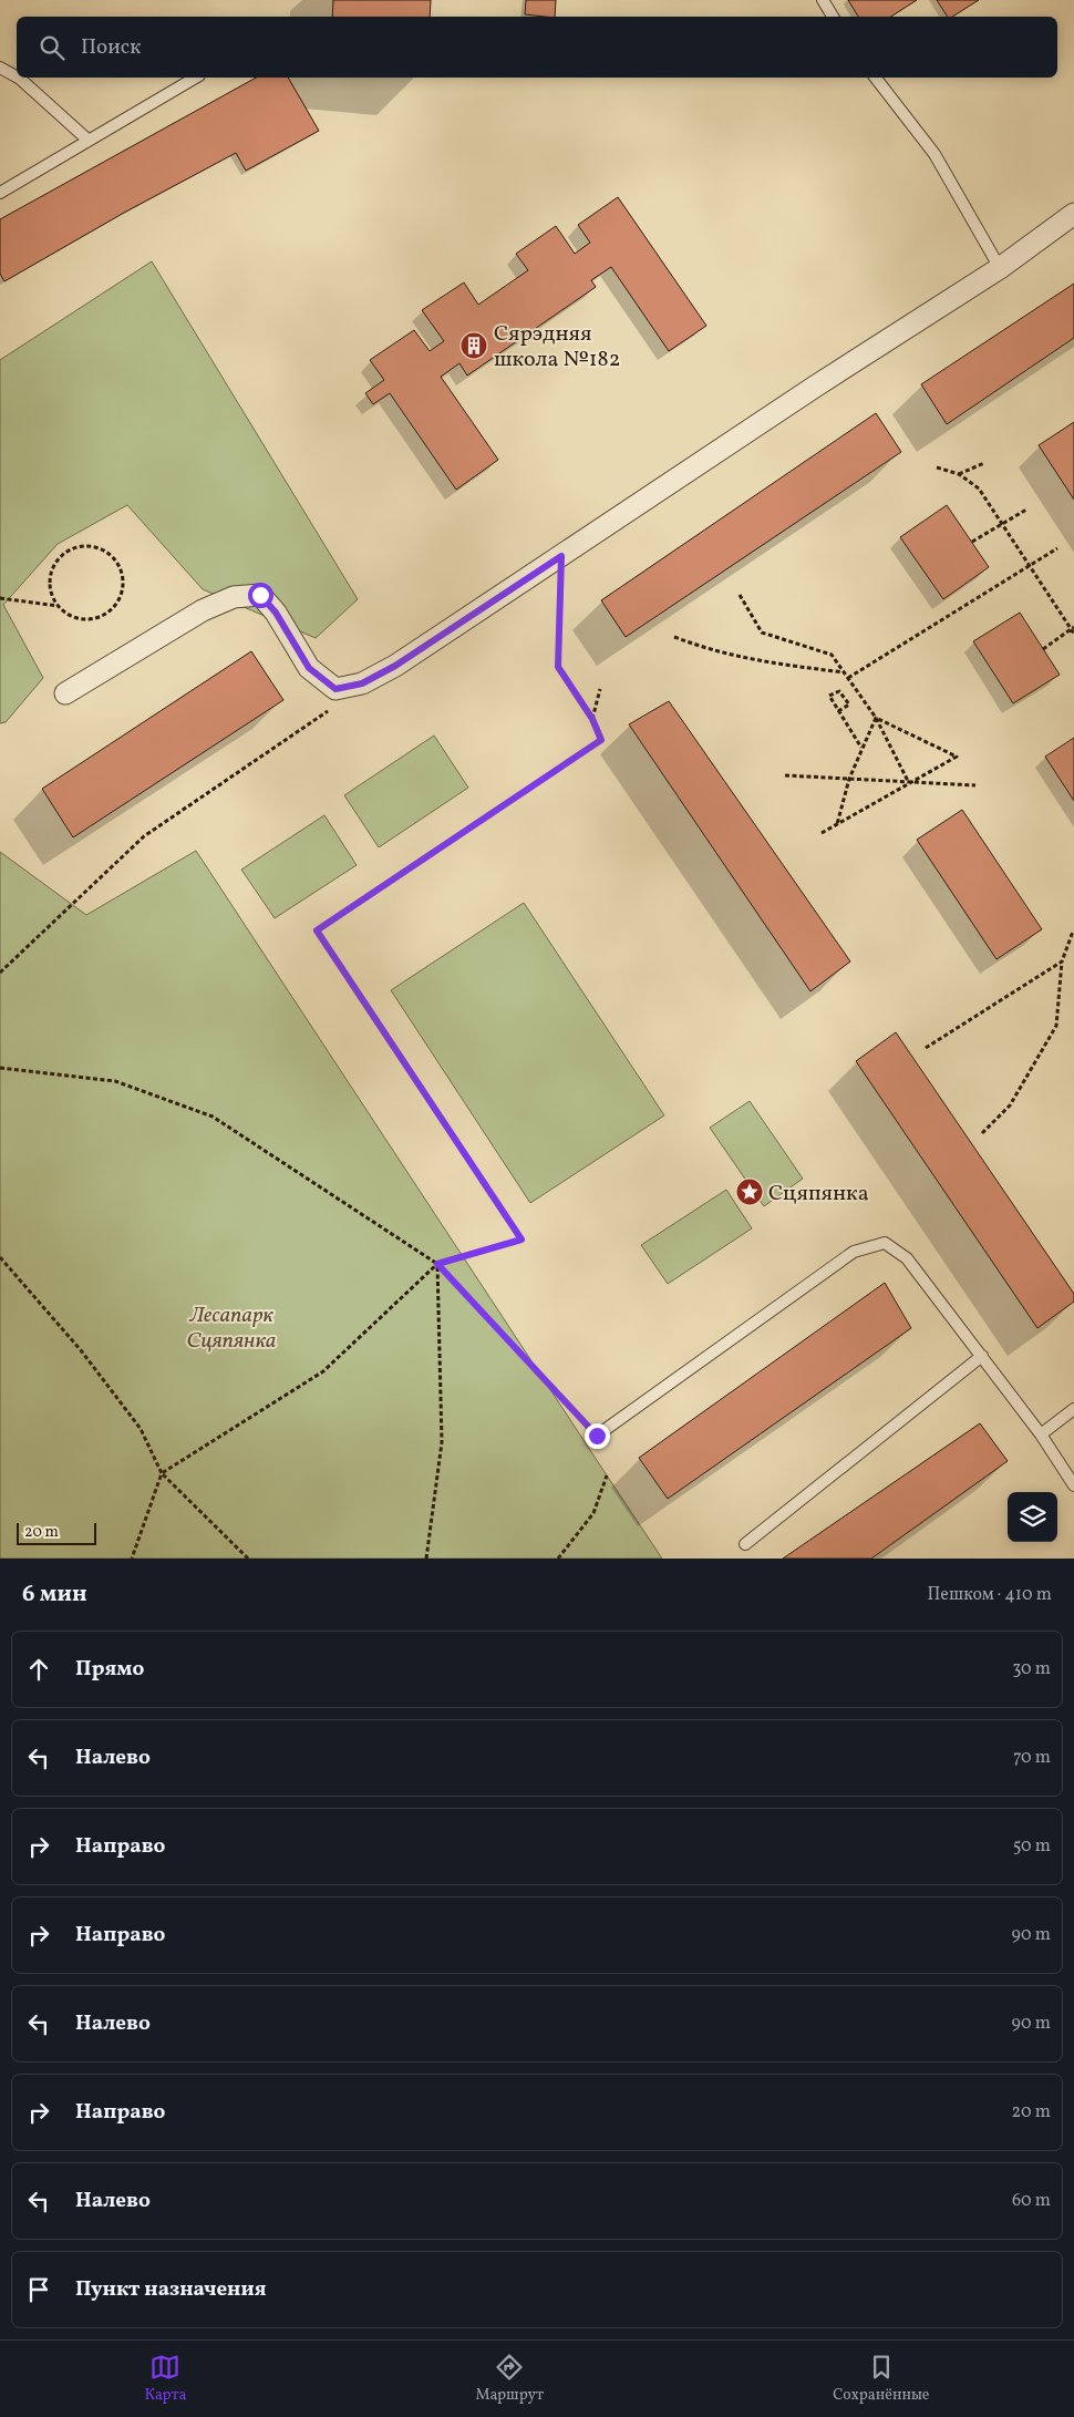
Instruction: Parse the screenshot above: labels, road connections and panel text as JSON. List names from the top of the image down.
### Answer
{
  "parks": ["Лесапарк Сцяпянка"],
  "places": {
    "building": ["Сярэдняя школа №182"],
    "place": ["Сцяпянка"]
  },
  "scale_bar": "20 m",
  "page": {
    "search": "Поиск",
    "scale": "20 m",
    "heading": ["6 мин", "Пешком · 410 m"],
    "list": [
      ["Прямо", "30 m"],
      ["Налево", "70 m"],
      ["Направо", "50 m"],
      ["Направо", "90 m"],
      ["Налево", "90 m"],
      ["Направо", "20 m"],
      ["Налево", "60 m"],
      "Пункт назначения"
    ],
    "nav": ["Карта", "Маршрут", "Сохранённые"]
  }
}
